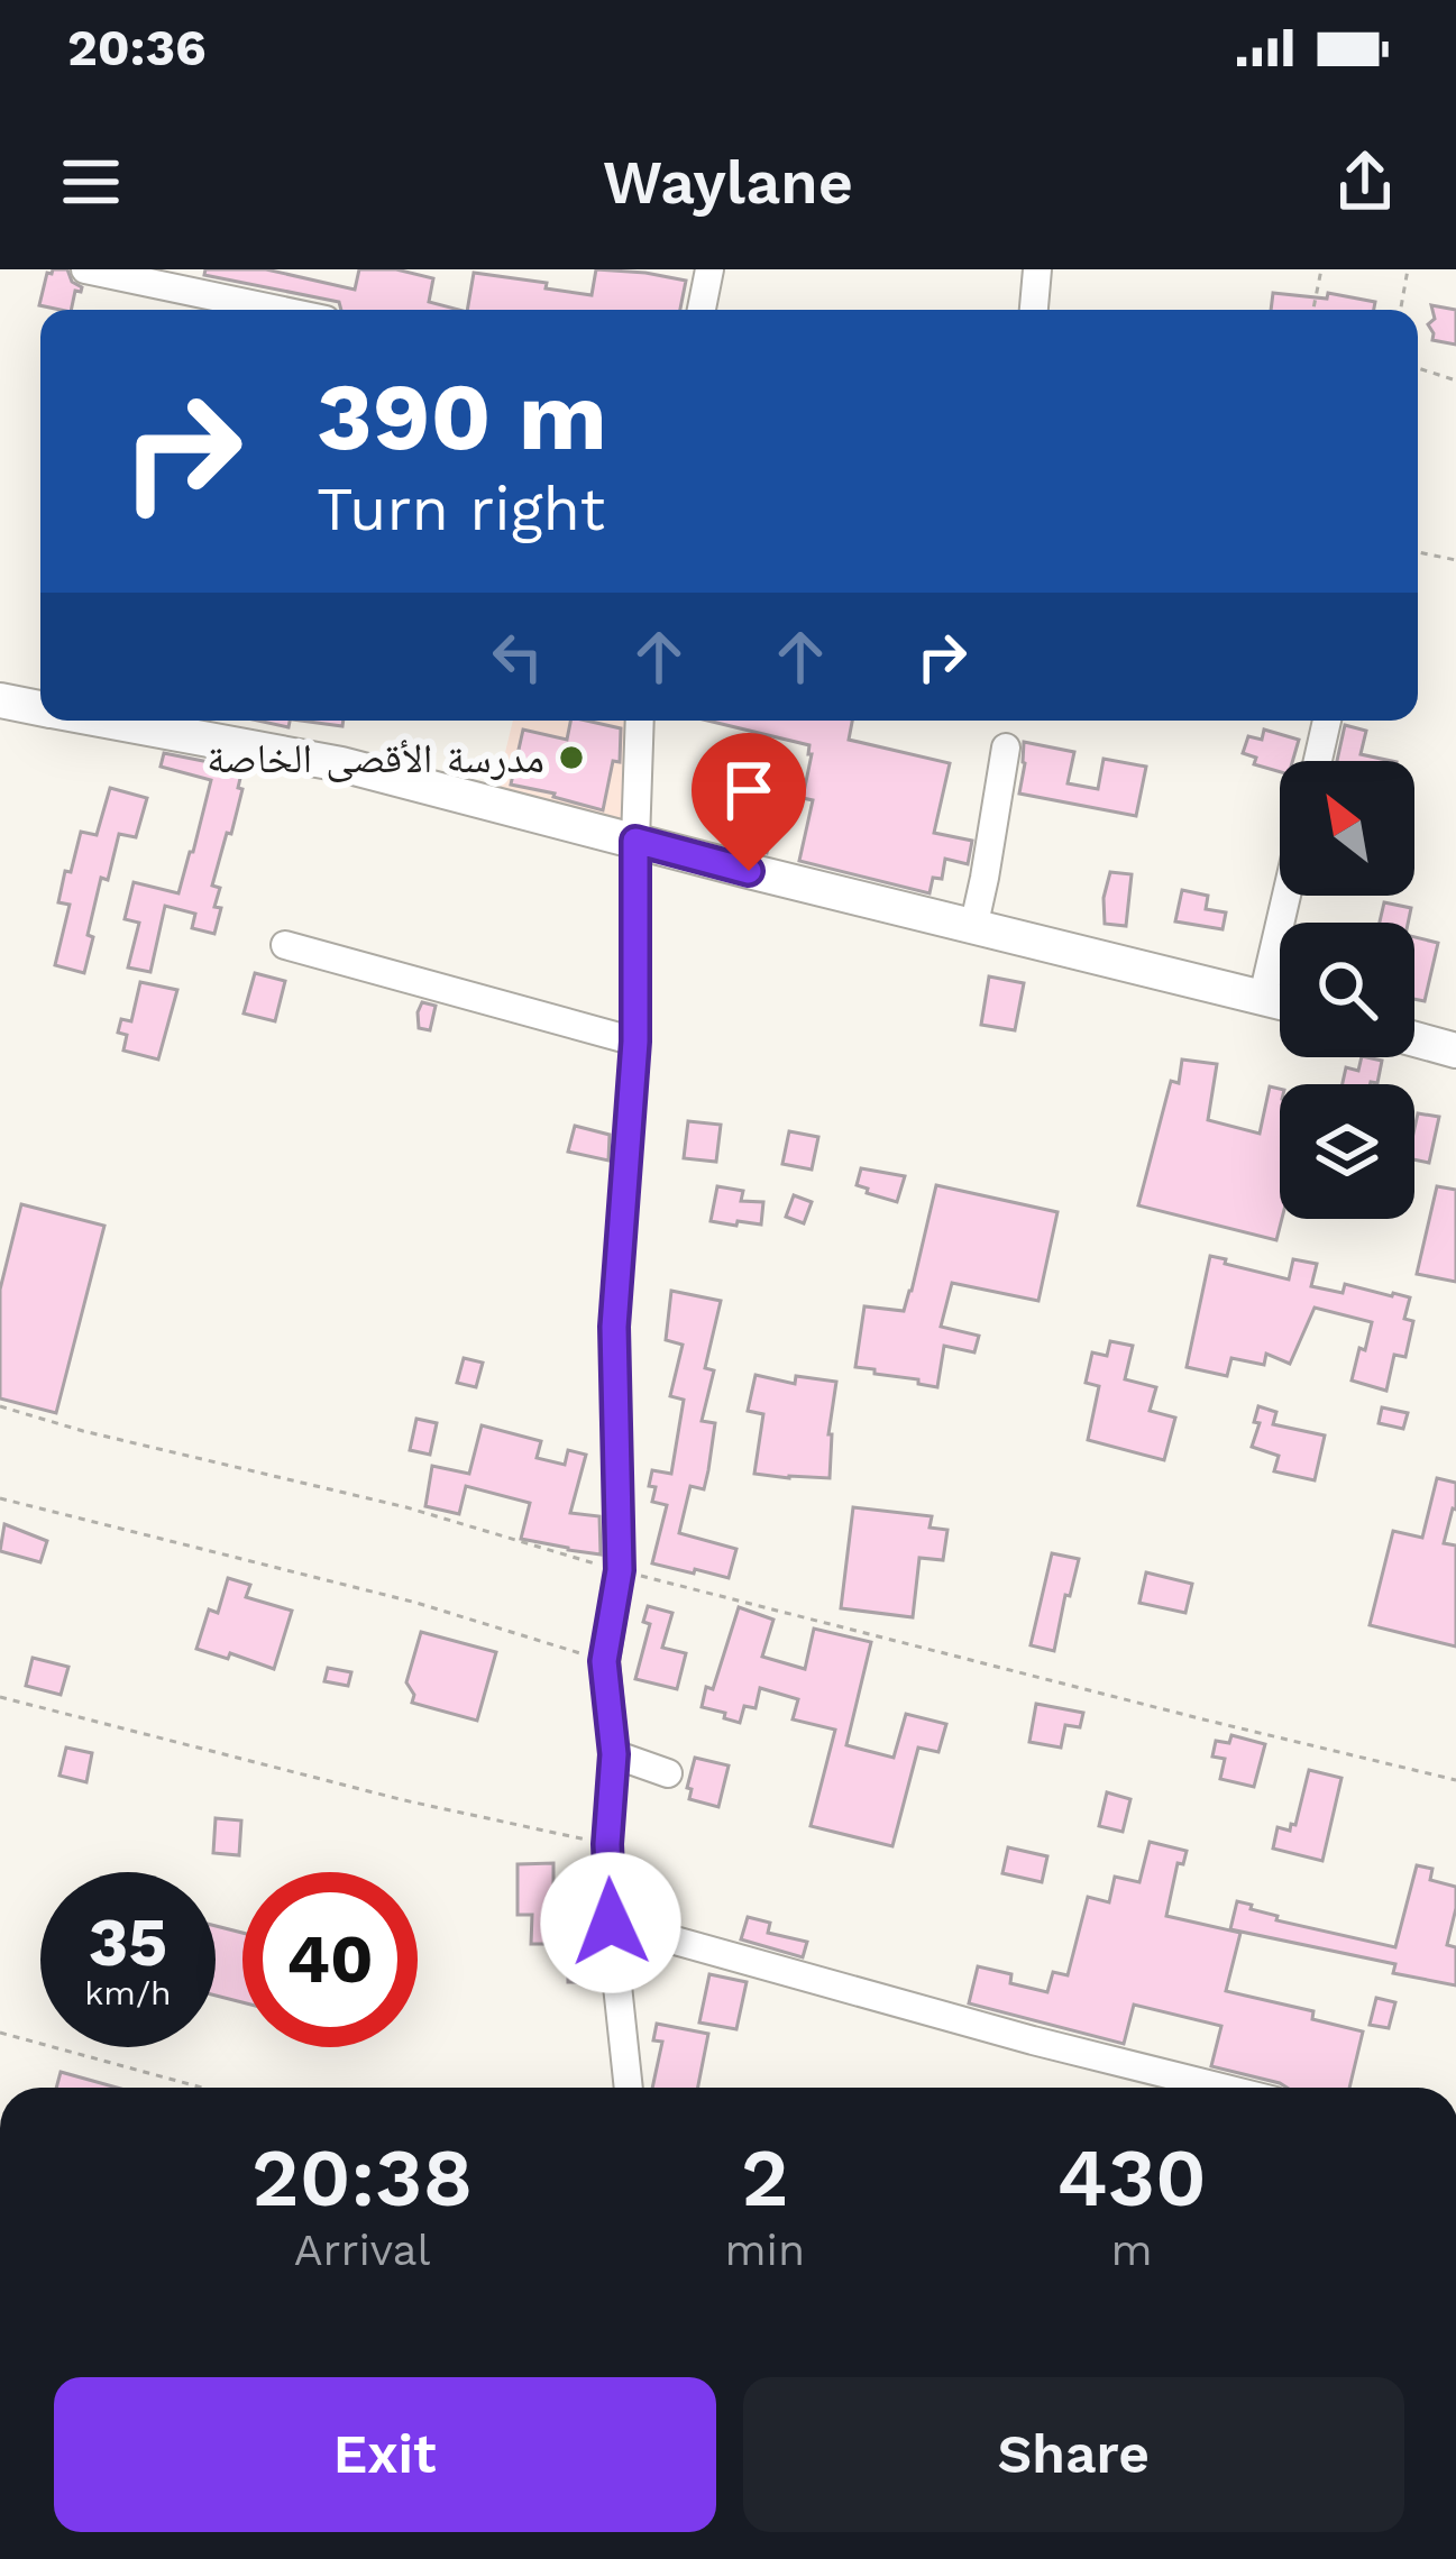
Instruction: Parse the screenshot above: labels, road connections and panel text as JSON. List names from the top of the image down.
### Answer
{
  "places": ["مدرسة الأقصى الخاصة"],
  "north": "top left",
  "page": {
    "status": "20:36",
    "header": "Waylane",
    "turn": ["390 m", "Turn right"],
    "speed": "35 km/h",
    "limit": "40",
    "eta": [
      "20:38",
      "Arrival",
      "2",
      "min",
      "430",
      "m"
    ],
    "buttons": ["Exit", "Share"]
  }
}
